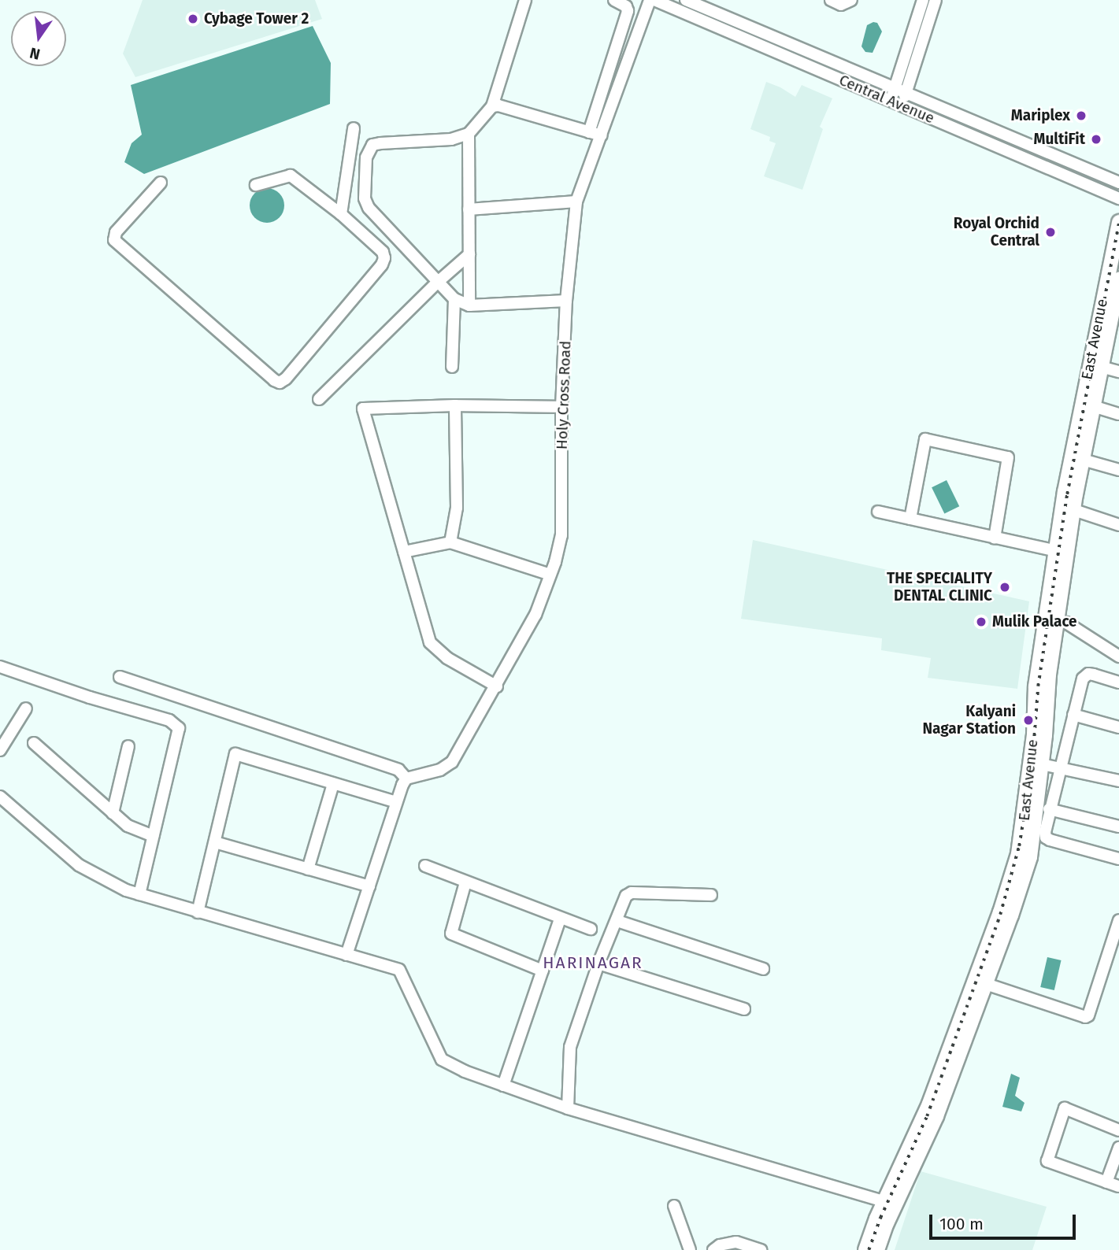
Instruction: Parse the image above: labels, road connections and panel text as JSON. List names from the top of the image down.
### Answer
{
  "streets": {
    "main road": ["East Avenue"],
    "street": ["Central Avenue", "Holy Cross Road"]
  },
  "districts": ["HARINAGAR"],
  "places": [
    "Cybage Tower 2",
    "Mariplex",
    "MultiFit",
    "Royal Orchid Central",
    "THE SPECIALITY DENTAL CLINIC",
    "Mulik Palace",
    "Kalyani Nagar Station"
  ],
  "scale_bar": "100 m",
  "north": "bottom"
}
